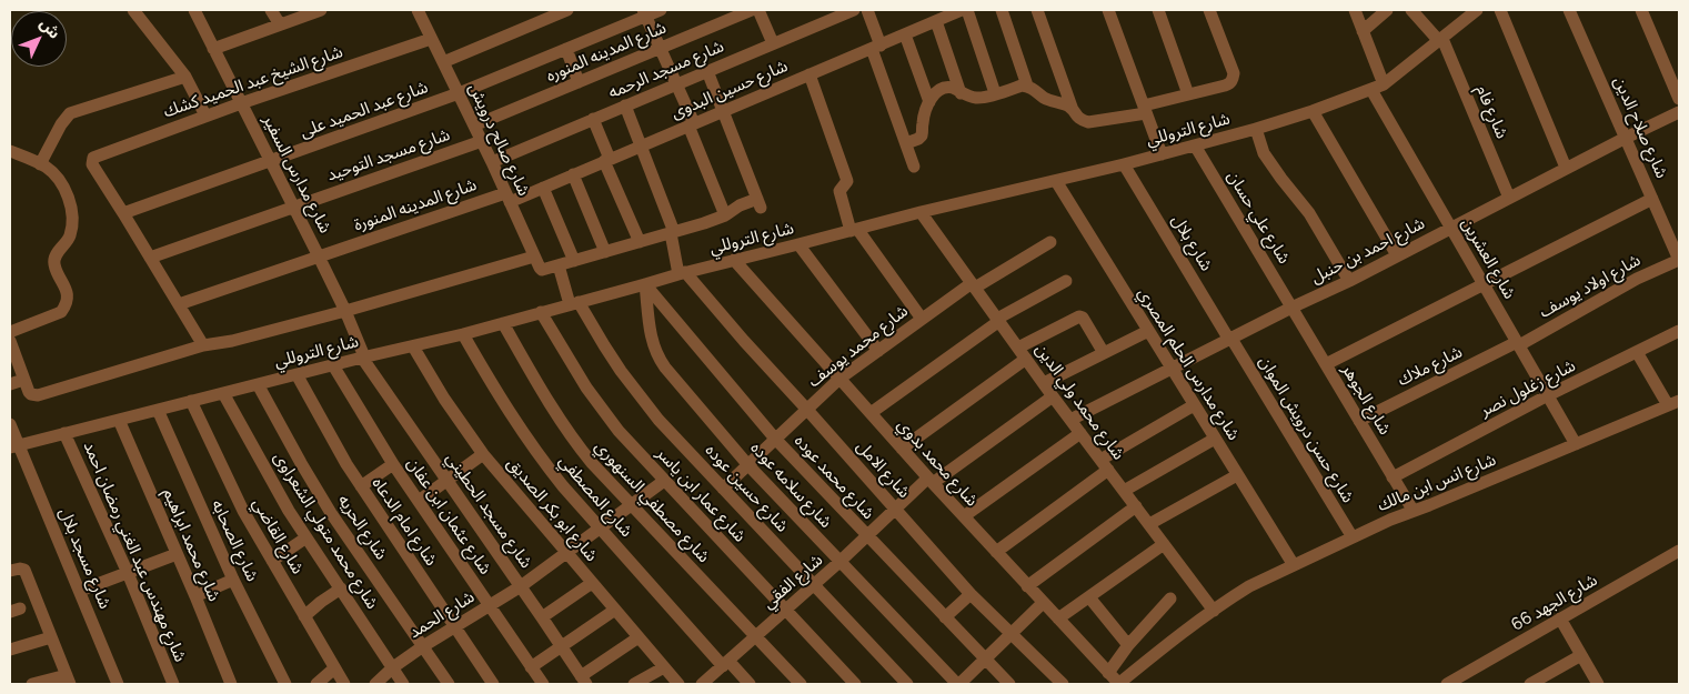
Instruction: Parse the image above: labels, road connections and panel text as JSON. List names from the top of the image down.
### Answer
{
  "streets": {
    "street": [
      "شارع المدينه المنوره",
      "شارع مسجد الرحمه",
      "شارع الشيخ عبد الحميد كشك",
      "شارع حسين البدوى",
      "شارع عبد الحميد على",
      "شارع فام",
      "شارع صلاح الدين",
      "شارع التروللي",
      "شارع صالح درويش",
      "شارع مسجد التوحيد",
      "شارع مدارس السفير",
      "شارع المدينه المنورة",
      "شارع علي حسان",
      "شارع بلال",
      "شارع احمد بن حنبل",
      "شارع العشرين",
      "شارع اولاد يوسف",
      "شارع محمد يوسف",
      "شارع مدارس الحلم المصري",
      "شارع ملاك",
      "شارع زغلول نصر",
      "شارع الجوهر",
      "شارع محمد ولي الدين",
      "شارع حسن درويش الموان",
      "شارع محمد بدوي",
      "شارع الامل",
      "شارع محمد عوده",
      "شارع انس ابن مالك",
      "شارع سلامه عوده",
      "شارع حسين عوده",
      "شارع عمار ابن ياسر",
      "شارع المصطفي",
      "شارع مصطفي السنهوري",
      "شارع ابو بكر الصديق",
      "شارع مسجد الحطيني",
      "شارع عثمان ابن عفان",
      "شارع امام الدعاه",
      "شارع الحريه",
      "شارع محمد متولي الشعراوى",
      "شارع القاضي",
      "شارع الصحابه",
      "شارع محمد ابراهيم",
      "شارع مهندس عبد الغني رمضان احمد",
      "شارع مسجد بلال",
      "شارع الفقي",
      "شارع الجهد 66",
      "شارع الحمد"
    ]
  },
  "crossings": [
    ["شارع المدينه المنوره", "شارع صالح درويش"],
    ["شارع مسجد الرحمه", "شارع صالح درويش"],
    ["شارع الشيخ عبد الحميد كشك", "شارع عبد الحميد على"],
    ["شارع الشيخ عبد الحميد كشك", "شارع صالح درويش"],
    ["شارع الشيخ عبد الحميد كشك", "شارع مدارس السفير"],
    ["شارع حسين البدوى", "شارع صالح درويش"],
    ["شارع حسين البدوى", "شارع المدينه المنورة"],
    ["شارع عبد الحميد على", "شارع صالح درويش"],
    ["شارع عبد الحميد على", "شارع مدارس السفير"],
    ["شارع فام", "شارع التروللي"],
    ["شارع فام", "شارع احمد بن حنبل"],
    ["شارع صلاح الدين", "شارع احمد بن حنبل"],
    ["شارع صلاح الدين", "شارع اولاد يوسف"],
    ["شارع التروللي", "شارع مدارس السفير"],
    ["شارع التروللي", "شارع علي حسان"],
    ["شارع التروللي", "شارع بلال"],
    ["شارع التروللي", "شارع العشرين"],
    ["شارع التروللي", "شارع مدارس الحلم المصري"],
    ["شارع التروللي", "شارع محمد ولي الدين"],
    ["شارع التروللي", "شارع محمد بدوي"],
    ["شارع التروللي", "شارع الامل"],
    ["شارع التروللي", "شارع محمد عوده"],
    ["شارع التروللي", "شارع سلامه عوده"],
    ["شارع التروللي", "شارع حسين عوده"],
    ["شارع التروللي", "شارع عمار ابن ياسر"],
    ["شارع التروللي", "شارع المصطفي"],
    ["شارع التروللي", "شارع مصطفي السنهوري"],
    ["شارع التروللي", "شارع ابو بكر الصديق"],
    ["شارع التروللي", "شارع مسجد الحطيني"],
    ["شارع التروللي", "شارع عثمان ابن عفان"],
    ["شارع التروللي", "شارع امام الدعاه"],
    ["شارع التروللي", "شارع الحريه"],
    ["شارع التروللي", "شارع محمد متولي الشعراوى"],
    ["شارع التروللي", "شارع القاضي"],
    ["شارع التروللي", "شارع الصحابه"],
    ["شارع التروللي", "شارع محمد ابراهيم"],
    ["شارع التروللي", "شارع مهندس عبد الغني رمضان احمد"],
    ["شارع التروللي", "شارع مسجد بلال"],
    ["شارع صالح درويش", "شارع مسجد التوحيد"],
    ["شارع صالح درويش", "شارع المدينه المنورة"],
    ["شارع مسجد التوحيد", "شارع مدارس السفير"],
    ["شارع مدارس السفير", "شارع المدينه المنورة"],
    ["شارع مدارس السفير", "شارع مسجد الحطيني"],
    ["شارع علي حسان", "شارع احمد بن حنبل"],
    ["شارع علي حسان", "شارع الجوهر"],
    ["شارع بلال", "شارع احمد بن حنبل"],
    ["شارع بلال", "شارع حسن درويش الموان"],
    ["شارع احمد بن حنبل", "شارع العشرين"],
    ["شارع احمد بن حنبل", "شارع مدارس الحلم المصري"],
    ["شارع احمد بن حنبل", "شارع الجوهر"],
    ["شارع احمد بن حنبل", "شارع محمد ولي الدين"],
    ["شارع احمد بن حنبل", "شارع حسن درويش الموان"],
    ["شارع العشرين", "شارع اولاد يوسف"],
    ["شارع العشرين", "شارع ملاك"],
    ["شارع العشرين", "شارع زغلول نصر"],
    ["شارع العشرين", "شارع انس ابن مالك"],
    ["شارع اولاد يوسف", "شارع ملاك"],
    ["شارع محمد يوسف", "شارع محمد ولي الدين"],
    ["شارع محمد يوسف", "شارع محمد بدوي"],
    ["شارع محمد يوسف", "شارع الامل"],
    ["شارع محمد يوسف", "شارع محمد عوده"],
    ["شارع محمد يوسف", "شارع سلامه عوده"],
    ["شارع محمد يوسف", "شارع حسين عوده"],
    ["شارع مدارس الحلم المصري", "شارع انس ابن مالك"],
    ["شارع ملاك", "شارع الجوهر"],
    ["شارع زغلول نصر", "شارع الجوهر"],
    ["شارع الجوهر", "شارع انس ابن مالك"],
    ["شارع محمد ولي الدين", "شارع انس ابن مالك"],
    ["شارع محمد ولي الدين", "شارع الفقي"],
    ["شارع حسن درويش الموان", "شارع انس ابن مالك"],
    ["شارع محمد بدوي", "شارع انس ابن مالك"],
    ["شارع محمد بدوي", "شارع الفقي"],
    ["شارع الامل", "شارع الفقي"],
    ["شارع محمد عوده", "شارع سلامه عوده"],
    ["شارع محمد عوده", "شارع الفقي"],
    ["شارع سلامه عوده", "شارع الفقي"],
    ["شارع حسين عوده", "شارع الفقي"],
    ["شارع عمار ابن ياسر", "شارع الفقي"],
    ["شارع عمار ابن ياسر", "شارع الحمد"],
    ["شارع المصطفي", "شارع الفقي"],
    ["شارع المصطفي", "شارع الحمد"],
    ["شارع مصطفي السنهوري", "شارع الفقي"],
    ["شارع مصطفي السنهوري", "شارع الحمد"],
    ["شارع ابو بكر الصديق", "شارع الحمد"],
    ["شارع مسجد الحطيني", "شارع الحمد"],
    ["شارع عثمان ابن عفان", "شارع الحمد"],
    ["شارع امام الدعاه", "شارع الحمد"],
    ["شارع الحريه", "شارع الحمد"],
    ["شارع محمد متولي الشعراوى", "شارع الحمد"]
  ],
  "north": "top right"
}
